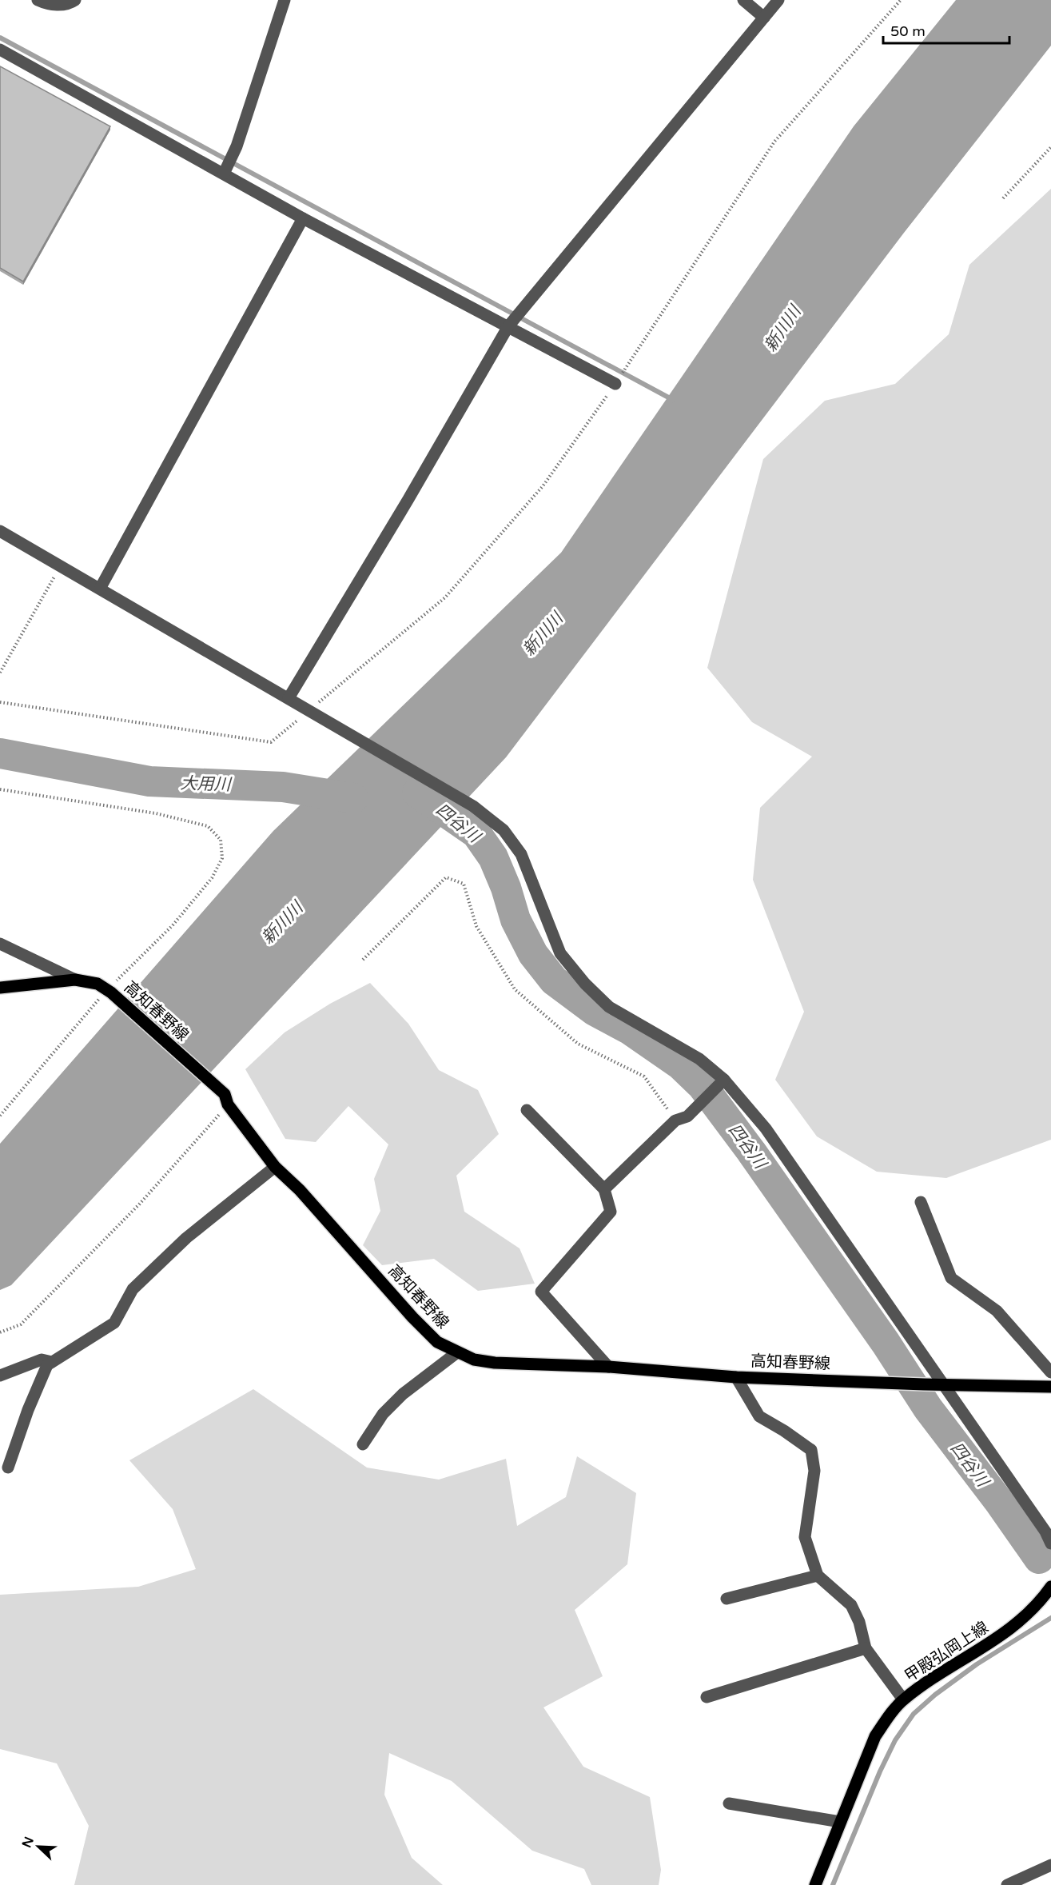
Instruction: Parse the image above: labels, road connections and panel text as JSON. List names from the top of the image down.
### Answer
{
  "streets": {
    "main road": ["高知春野線", "甲殿弘岡上線"]
  },
  "water": ["新川川", "大用川", "四谷川"],
  "scale_bar": "50 m",
  "north": "top left"
}
